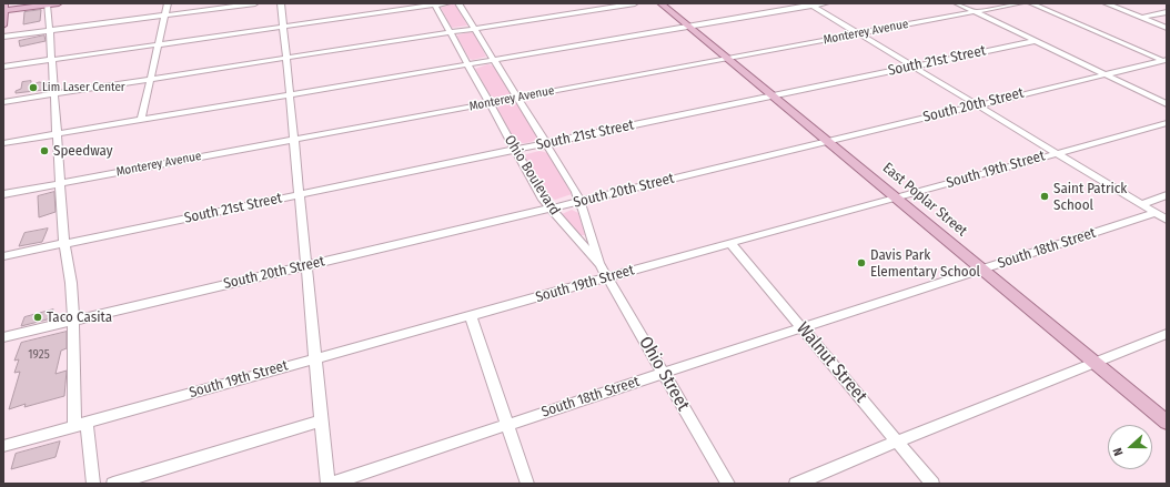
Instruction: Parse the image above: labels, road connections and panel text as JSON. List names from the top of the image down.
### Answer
{
  "streets": {
    "main road": ["East Poplar Street"],
    "street": [
      "Monterey Avenue",
      "South 21st Street",
      "South 20th Street",
      "South 19th Street",
      "Ohio Boulevard",
      "South 18th Street",
      "Walnut Street",
      "Ohio Street"
    ]
  },
  "crossings": [
    ["Monterey Avenue", "Ohio Boulevard"],
    ["Monterey Avenue", "East Poplar Street"],
    ["South 21st Street", "Ohio Boulevard"],
    ["South 21st Street", "East Poplar Street"],
    ["South 20th Street", "Ohio Boulevard"],
    ["South 20th Street", "East Poplar Street"],
    ["South 19th Street", "East Poplar Street"],
    ["South 19th Street", "Walnut Street"],
    ["South 19th Street", "Ohio Street"],
    ["Ohio Boulevard", "Ohio Street"],
    ["East Poplar Street", "South 18th Street"],
    ["South 18th Street", "Walnut Street"],
    ["South 18th Street", "Ohio Street"]
  ],
  "places": [
    "Lim Laser Center",
    "Speedway",
    "Saint Patrick School",
    "Davis Park Elementary School",
    "Taco Casita"
  ],
  "house_numbers": ["1925"],
  "north": "left"
}
